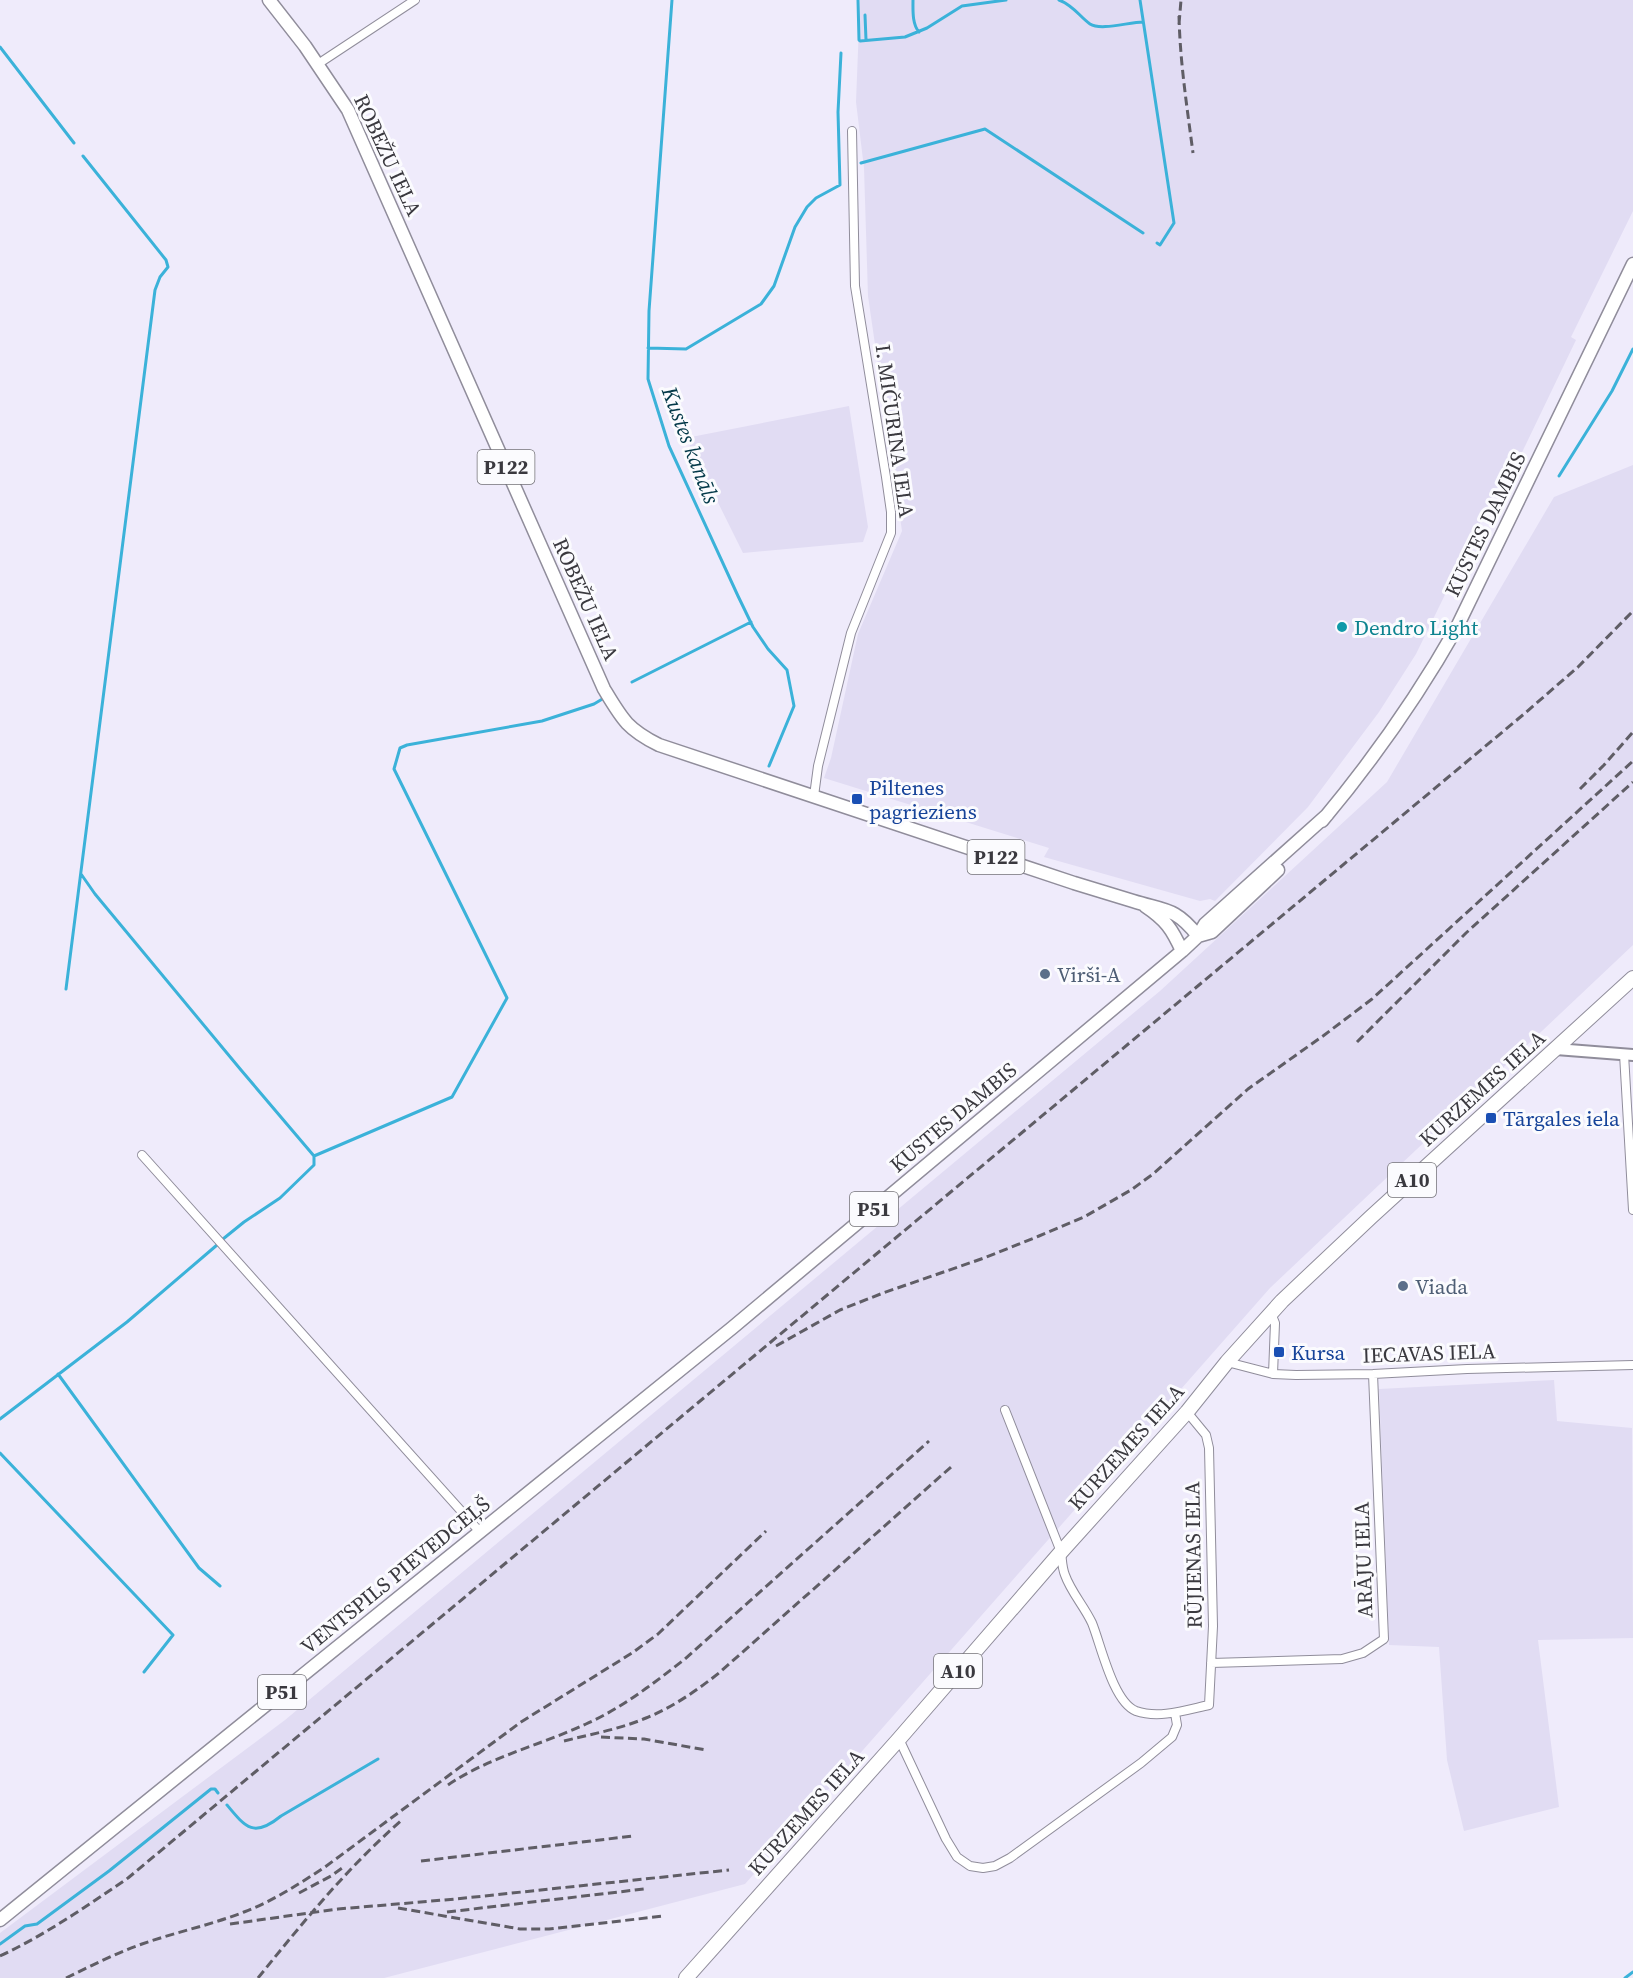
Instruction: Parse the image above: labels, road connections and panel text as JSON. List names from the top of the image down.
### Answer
{
  "streets": {
    "highway": ["KURZEMES IELA", "A10"],
    "main road": [
      "ROBEŽU IELA",
      "P122",
      "KUSTES DAMBIS",
      "P51",
      "VENTSPILS PIEVEDCEĻŠ"
    ],
    "street": [
      "I. MIČURINA IELA",
      "IECAVAS IELA",
      "RŪJIENAS IELA",
      "ARĀJU IELA"
    ]
  },
  "crossings": [
    ["ROBEŽU IELA", "I. MIČURINA IELA"],
    ["ROBEŽU IELA", "KUSTES DAMBIS"],
    ["KUSTES DAMBIS", "VENTSPILS PIEVEDCEĻŠ"],
    ["KURZEMES IELA", "IECAVAS IELA"],
    ["KURZEMES IELA", "RŪJIENAS IELA"],
    ["IECAVAS IELA", "ARĀJU IELA"],
    ["RŪJIENAS IELA", "ARĀJU IELA"]
  ],
  "water": ["Kustes kanāls"],
  "places": {
    "other": ["Dendro Light", "Virši-A", "Viada"],
    "transit": ["Piltenes pagrieziens", "Tārgales iela", "Kursa"]
  }
}
